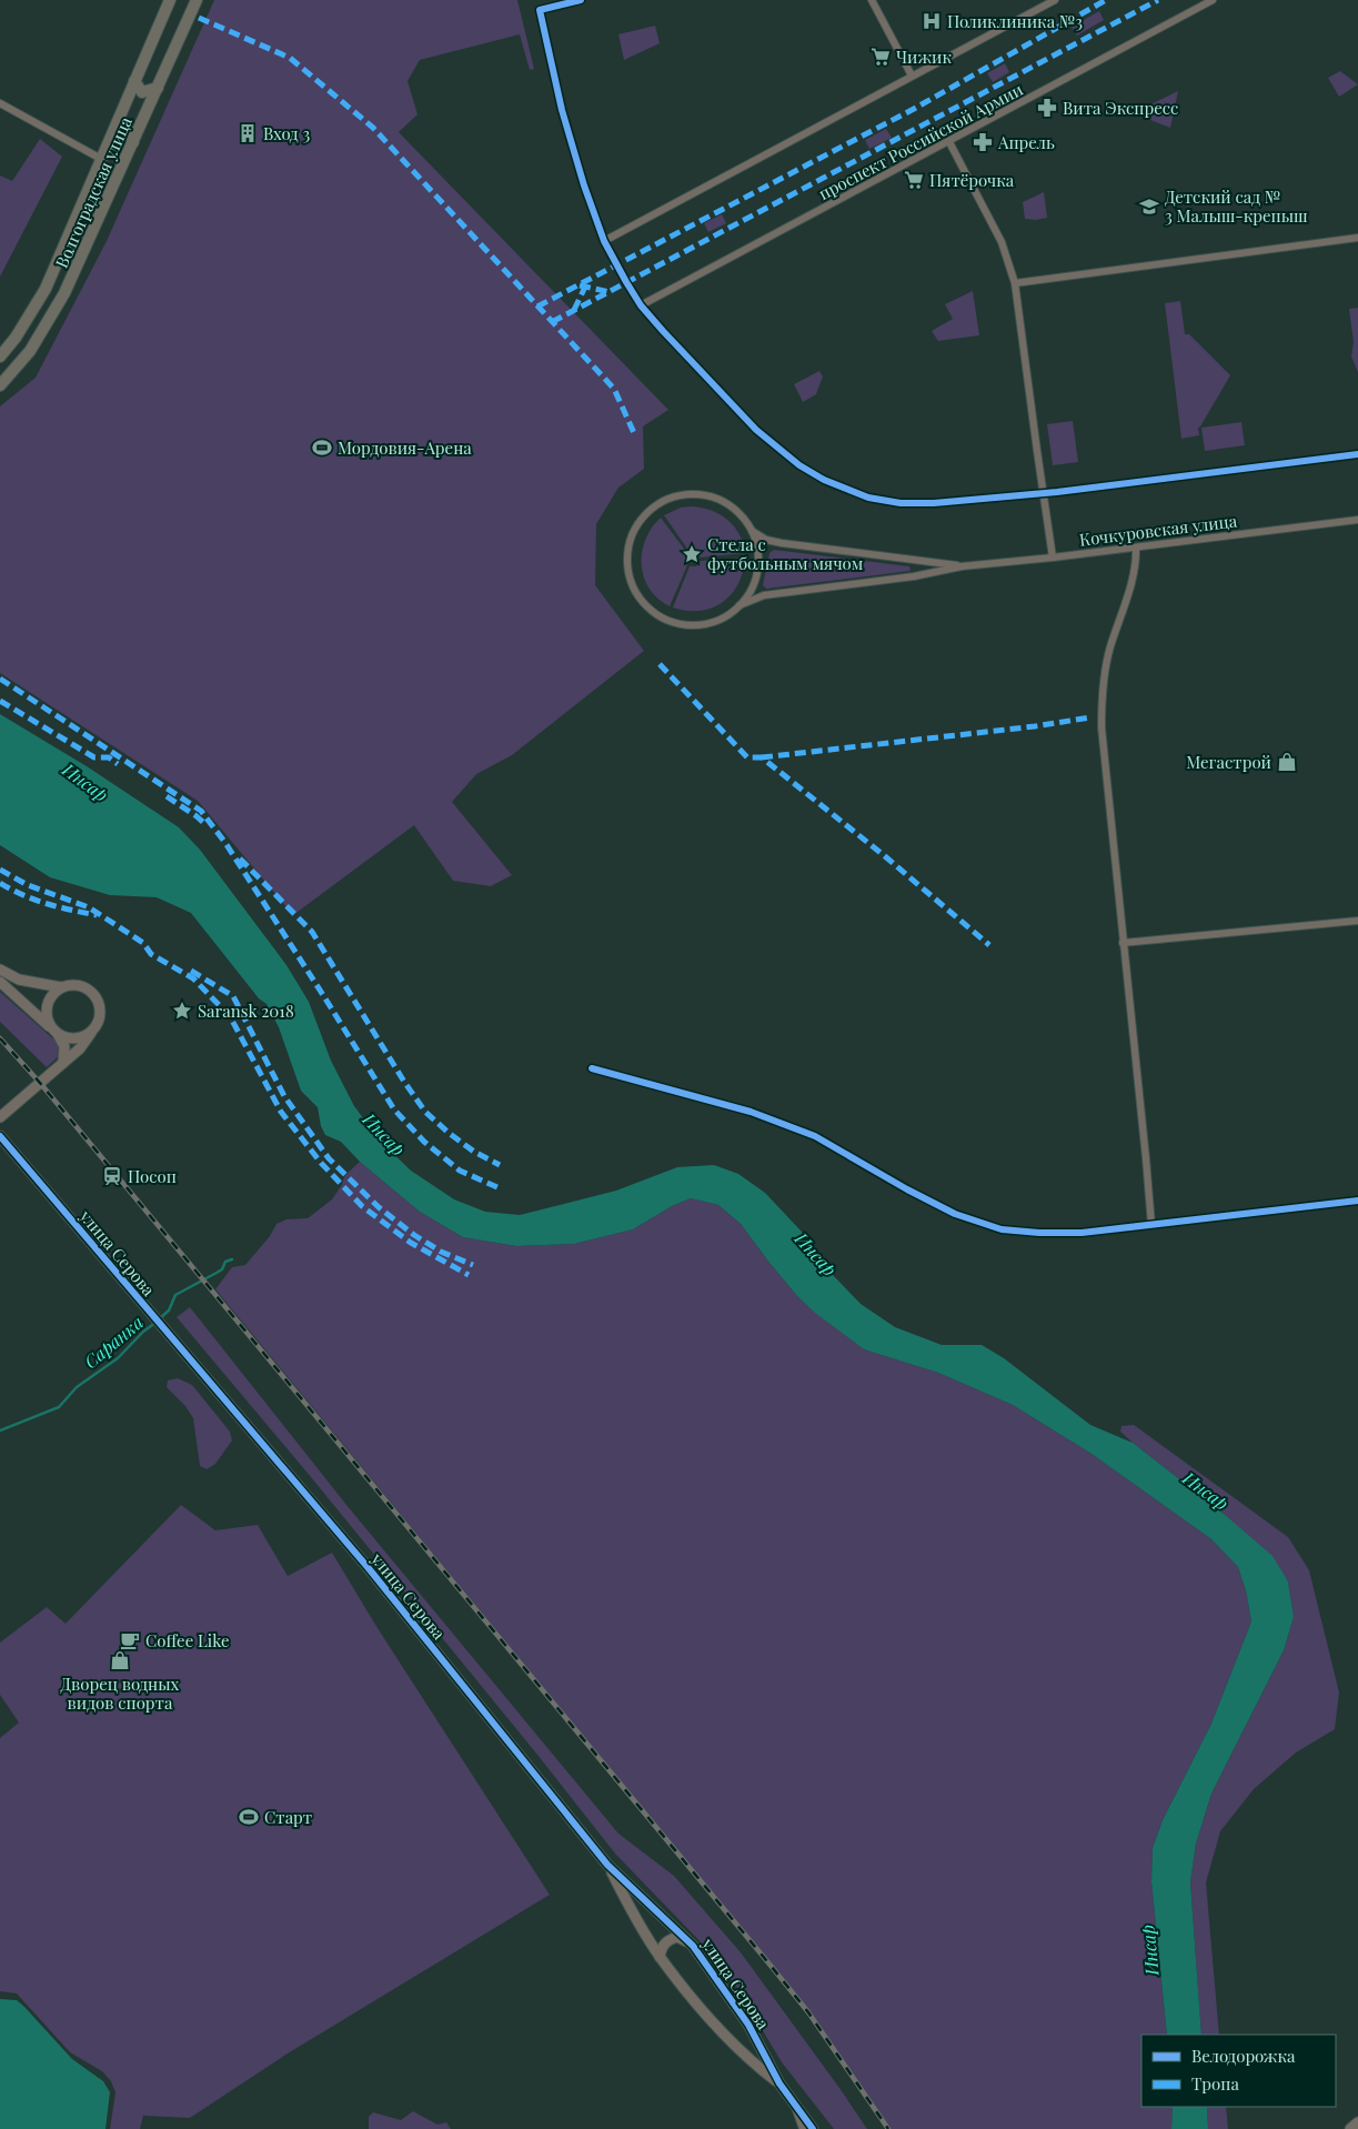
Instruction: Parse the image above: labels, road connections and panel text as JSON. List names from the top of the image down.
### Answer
{
  "streets": {
    "main road": ["Волгоградская улица"],
    "street": ["проспект Российской Армии", "Кочкуровская улица", "улица Серова"]
  },
  "water": ["Инсар", "Саранка"],
  "places": {
    "hospital": ["Поликлиника №3"],
    "supermarket": ["Чижик", "Пятёрочка"],
    "pharmacy": ["Вита Экспресс", "Апрель"],
    "building": ["Вход 3"],
    "school or university": ["Детский сад № 3 Малыш-крепыш"],
    "sports": ["Мордовия-Арена", "Старт"],
    "place": ["Стела с футбольным мячом", "Saransk 2018"],
    "shop": ["Мегастрой", "Дворец водных видов спорта"],
    "station": ["Посоп"],
    "cafe": ["Coffee Like"]
  },
  "legend": ["Велодорожка", "Тропа"]
}
